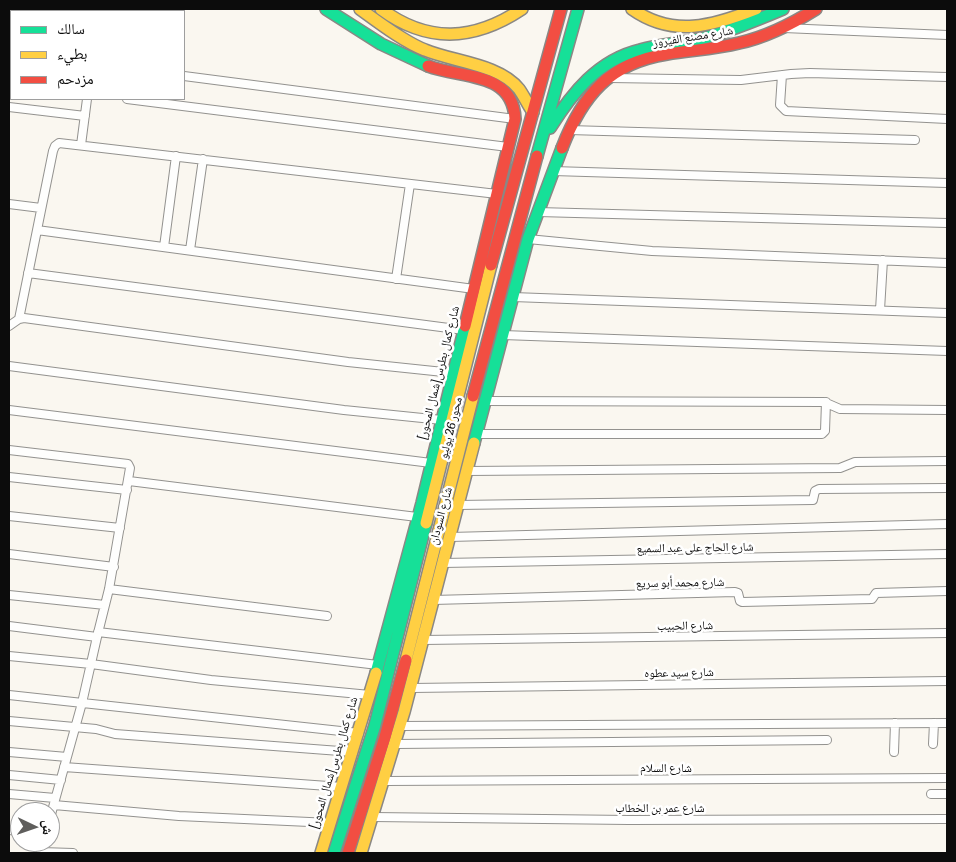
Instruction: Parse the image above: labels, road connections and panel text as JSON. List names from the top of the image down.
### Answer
{
  "streets": {
    "main road": [
      "شارع مصنع الفيروز",
      "شارع كمال بطرس[شمال المحور]",
      "محور 26 يوليو",
      "شارع السودان"
    ],
    "street": [
      "شارع الحاج على عبد السميع",
      "شارع محمد أبو سريع",
      "شارع الحبيب",
      "شارع سيد عطوه",
      "شارع السلام",
      "شارع عمر بن الخطاب"
    ]
  },
  "crossings": [
    ["شارع مصنع الفيروز", "شارع السودان"],
    ["شارع السودان", "شارع الحاج على عبد السميع"],
    ["شارع السودان", "شارع محمد أبو سريع"],
    ["شارع السودان", "شارع الحبيب"],
    ["شارع السودان", "شارع سيد عطوه"],
    ["شارع السودان", "شارع السلام"],
    ["شارع السودان", "شارع عمر بن الخطاب"]
  ],
  "legend": ["سالك", "بطيء", "مزدحم"],
  "north": "right"
}
